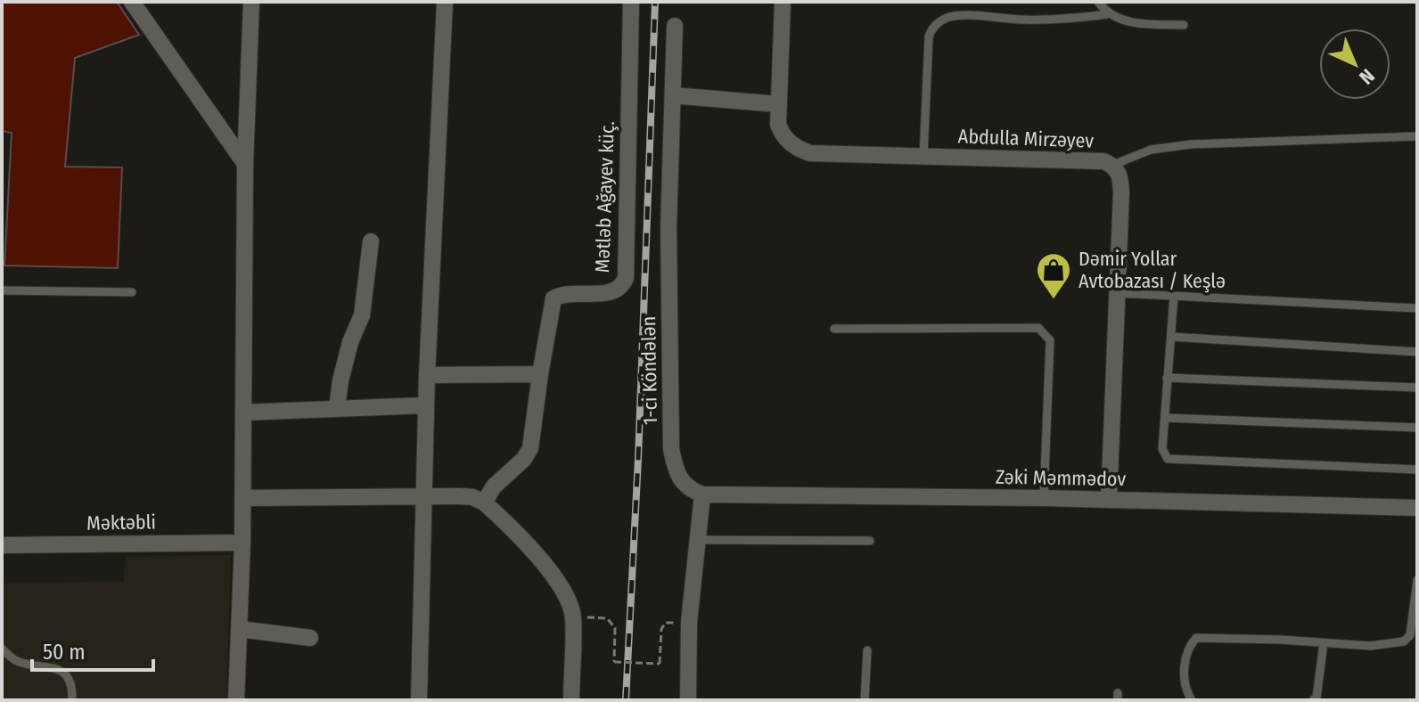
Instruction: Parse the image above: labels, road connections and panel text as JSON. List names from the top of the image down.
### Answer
{
  "streets": {
    "street": [
      "Abdulla Mirzəyev",
      "Mətləb Ağayev küç.",
      "1-ci Köndələn",
      "Zəki Məmmədov",
      "Məktəbli"
    ]
  },
  "crossings": [
    ["Abdulla Mirzəyev", "Zəki Məmmədov"],
    ["1-ci Köndələn", "Zəki Məmmədov"]
  ],
  "places": {
    "shop": ["Dəmir Yollar Avtobazası / Keşlə"]
  },
  "scale_bar": "50 m",
  "north": "bottom right"
}
